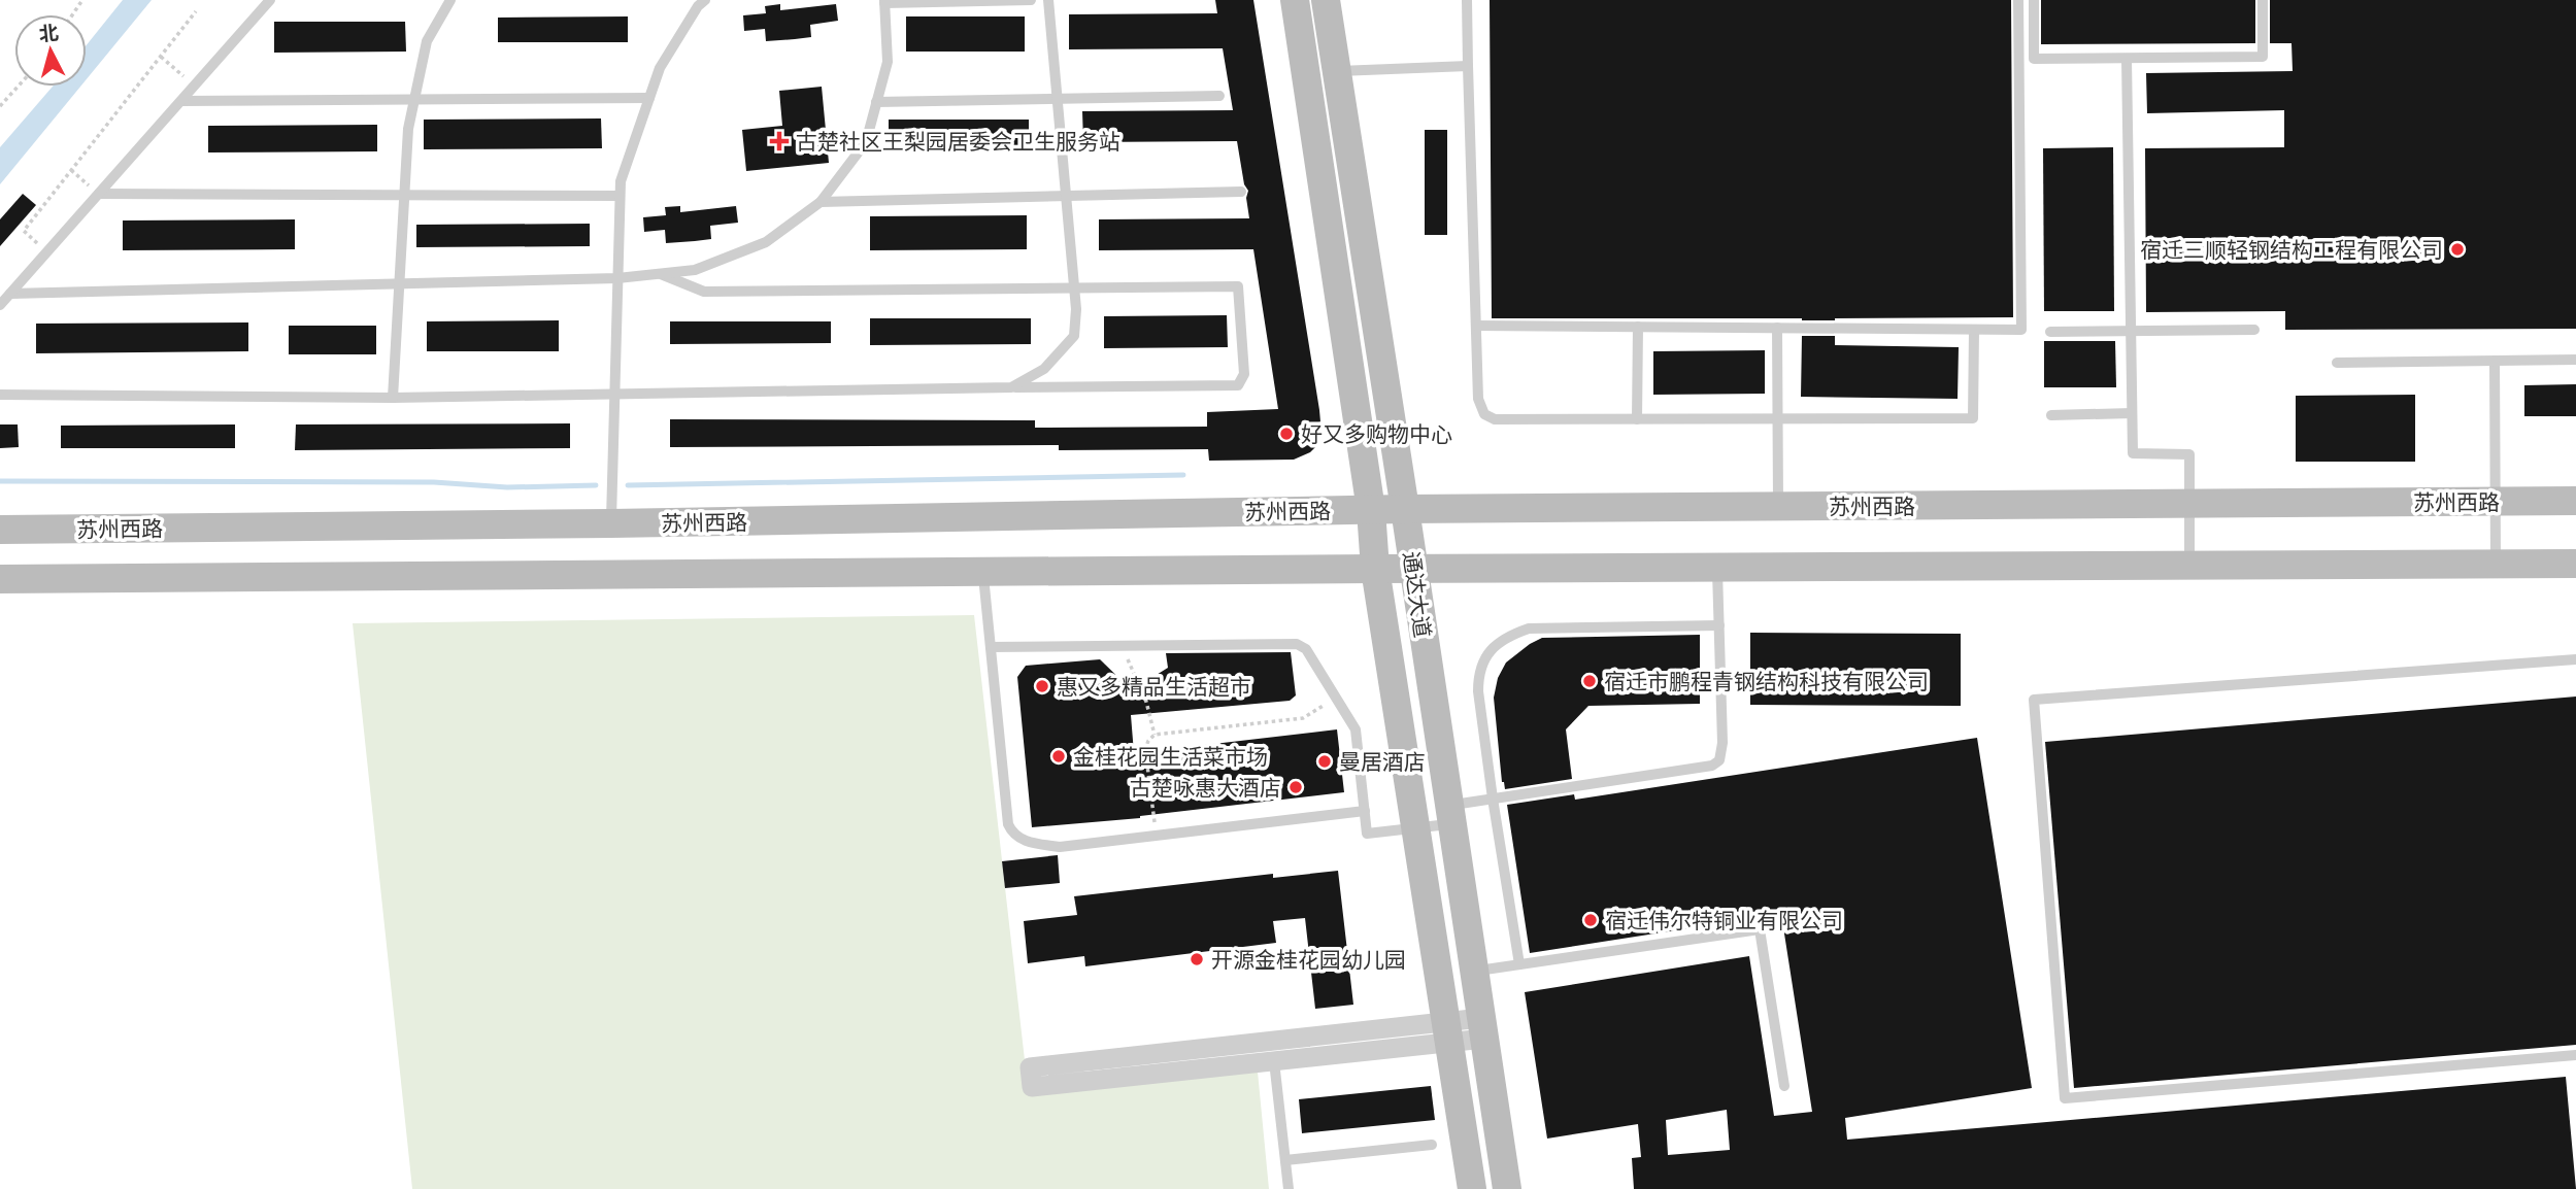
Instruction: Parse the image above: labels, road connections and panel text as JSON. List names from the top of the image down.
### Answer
{
  "streets": {
    "main road": ["苏州西路", "通达大道"]
  },
  "crossings": [
    ["苏州西路", "通达大道"]
  ],
  "places": {
    "health": ["古楚社区王梨园居委会卫生服务站"],
    "other": [
      "宿迁三顺轻钢结构工程有限公司",
      "好又多购物中心",
      "宿迁市鹏程青钢结构科技有限公司",
      "惠又多精品生活超市",
      "金桂花园生活菜市场",
      "曼居酒店",
      "古楚咏惠大酒店",
      "宿迁伟尔特铜业有限公司",
      "开源金桂花园幼儿园"
    ]
  },
  "north": "top"
}
